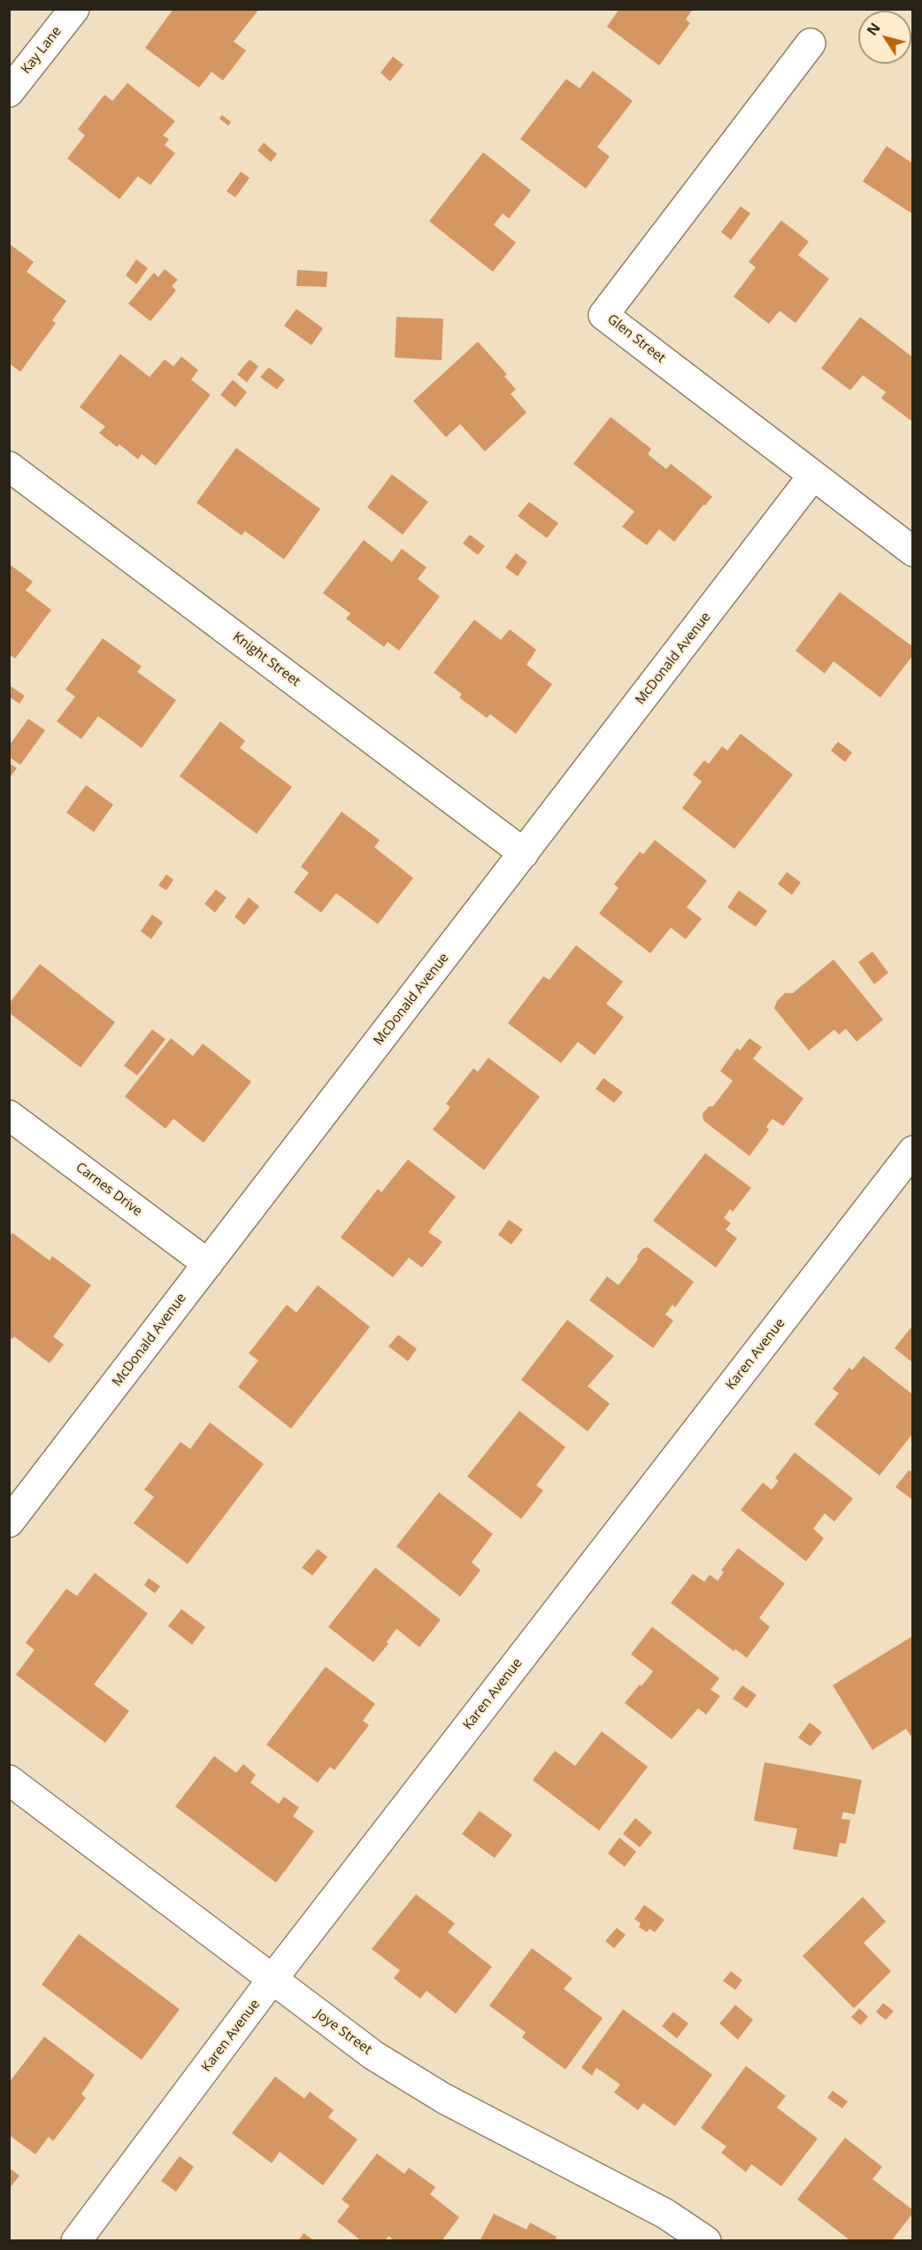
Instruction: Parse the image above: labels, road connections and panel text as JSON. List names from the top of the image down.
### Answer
{
  "streets": {
    "street": [
      "Kay Lane",
      "Glen Street",
      "McDonald Avenue",
      "Knight Street",
      "Carnes Drive",
      "Karen Avenue",
      "Joye Street"
    ]
  },
  "crossings": [
    ["Glen Street", "McDonald Avenue"],
    ["McDonald Avenue", "Knight Street"],
    ["McDonald Avenue", "Carnes Drive"],
    ["Karen Avenue", "Joye Street"]
  ],
  "north": "top left"
}
